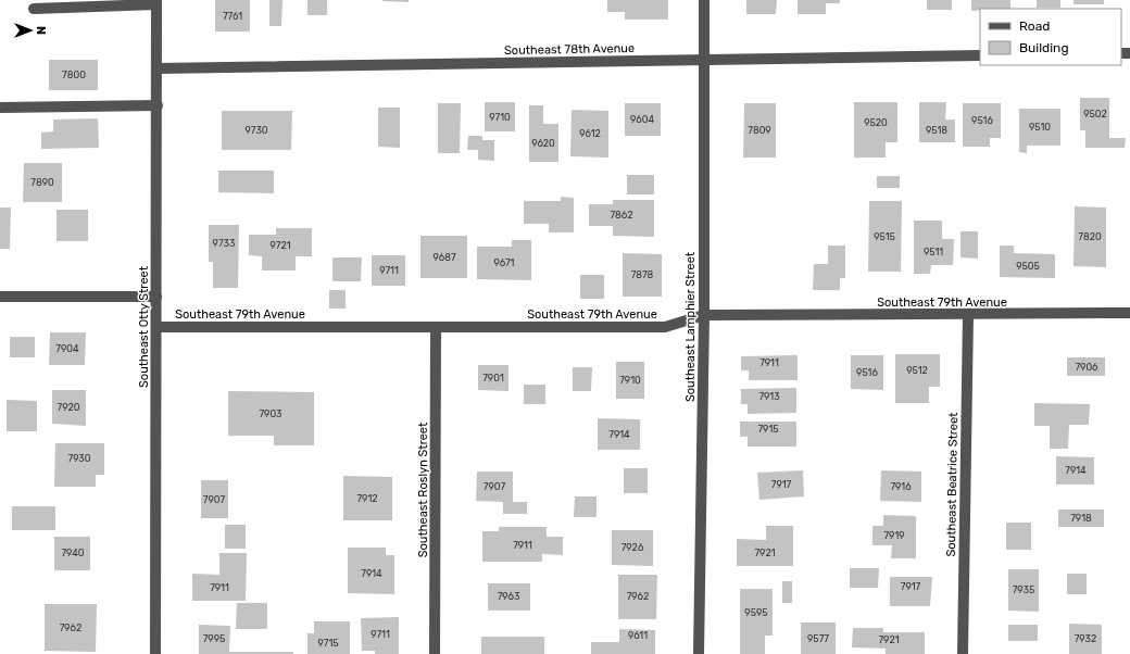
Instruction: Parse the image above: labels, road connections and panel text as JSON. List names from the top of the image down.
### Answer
{
  "streets": {
    "street": [
      "Southeast 78th Avenue",
      "Southeast 79th Avenue",
      "Southeast Otty Street",
      "Southeast Lamphier Street",
      "Southeast Beatrice Street",
      "Southeast Roslyn Street"
    ]
  },
  "crossings": [
    ["Southeast 78th Avenue", "Southeast Otty Street"],
    ["Southeast 78th Avenue", "Southeast Lamphier Street"],
    ["Southeast 79th Avenue", "Southeast Otty Street"],
    ["Southeast 79th Avenue", "Southeast Lamphier Street"],
    ["Southeast 79th Avenue", "Southeast Beatrice Street"],
    ["Southeast 79th Avenue", "Southeast Roslyn Street"]
  ],
  "house_numbers": [
    "7761",
    "7800",
    "9502",
    "9710",
    "9604",
    "9516",
    "9520",
    "9510",
    "9730",
    "7809",
    "9518",
    "9612",
    "9620",
    "7890",
    "7862",
    "9515",
    "7820",
    "9733",
    "9721",
    "9511",
    "9687",
    "9671",
    "9505",
    "9711",
    "7878",
    "7904",
    "7911",
    "7906",
    "9512",
    "9516",
    "7901",
    "7910",
    "7913",
    "7920",
    "7903",
    "7915",
    "7914",
    "7930",
    "7914",
    "7917",
    "7907",
    "7916",
    "7912",
    "7907",
    "7918",
    "7919",
    "7911",
    "7926",
    "7940",
    "7921",
    "7914",
    "7917",
    "7911",
    "7935",
    "7963",
    "7962",
    "9595",
    "7962",
    "9711",
    "9611",
    "7995",
    "9577",
    "7932",
    "7921",
    "9715"
  ],
  "legend": ["Road", "Building"],
  "north": "right"
}
